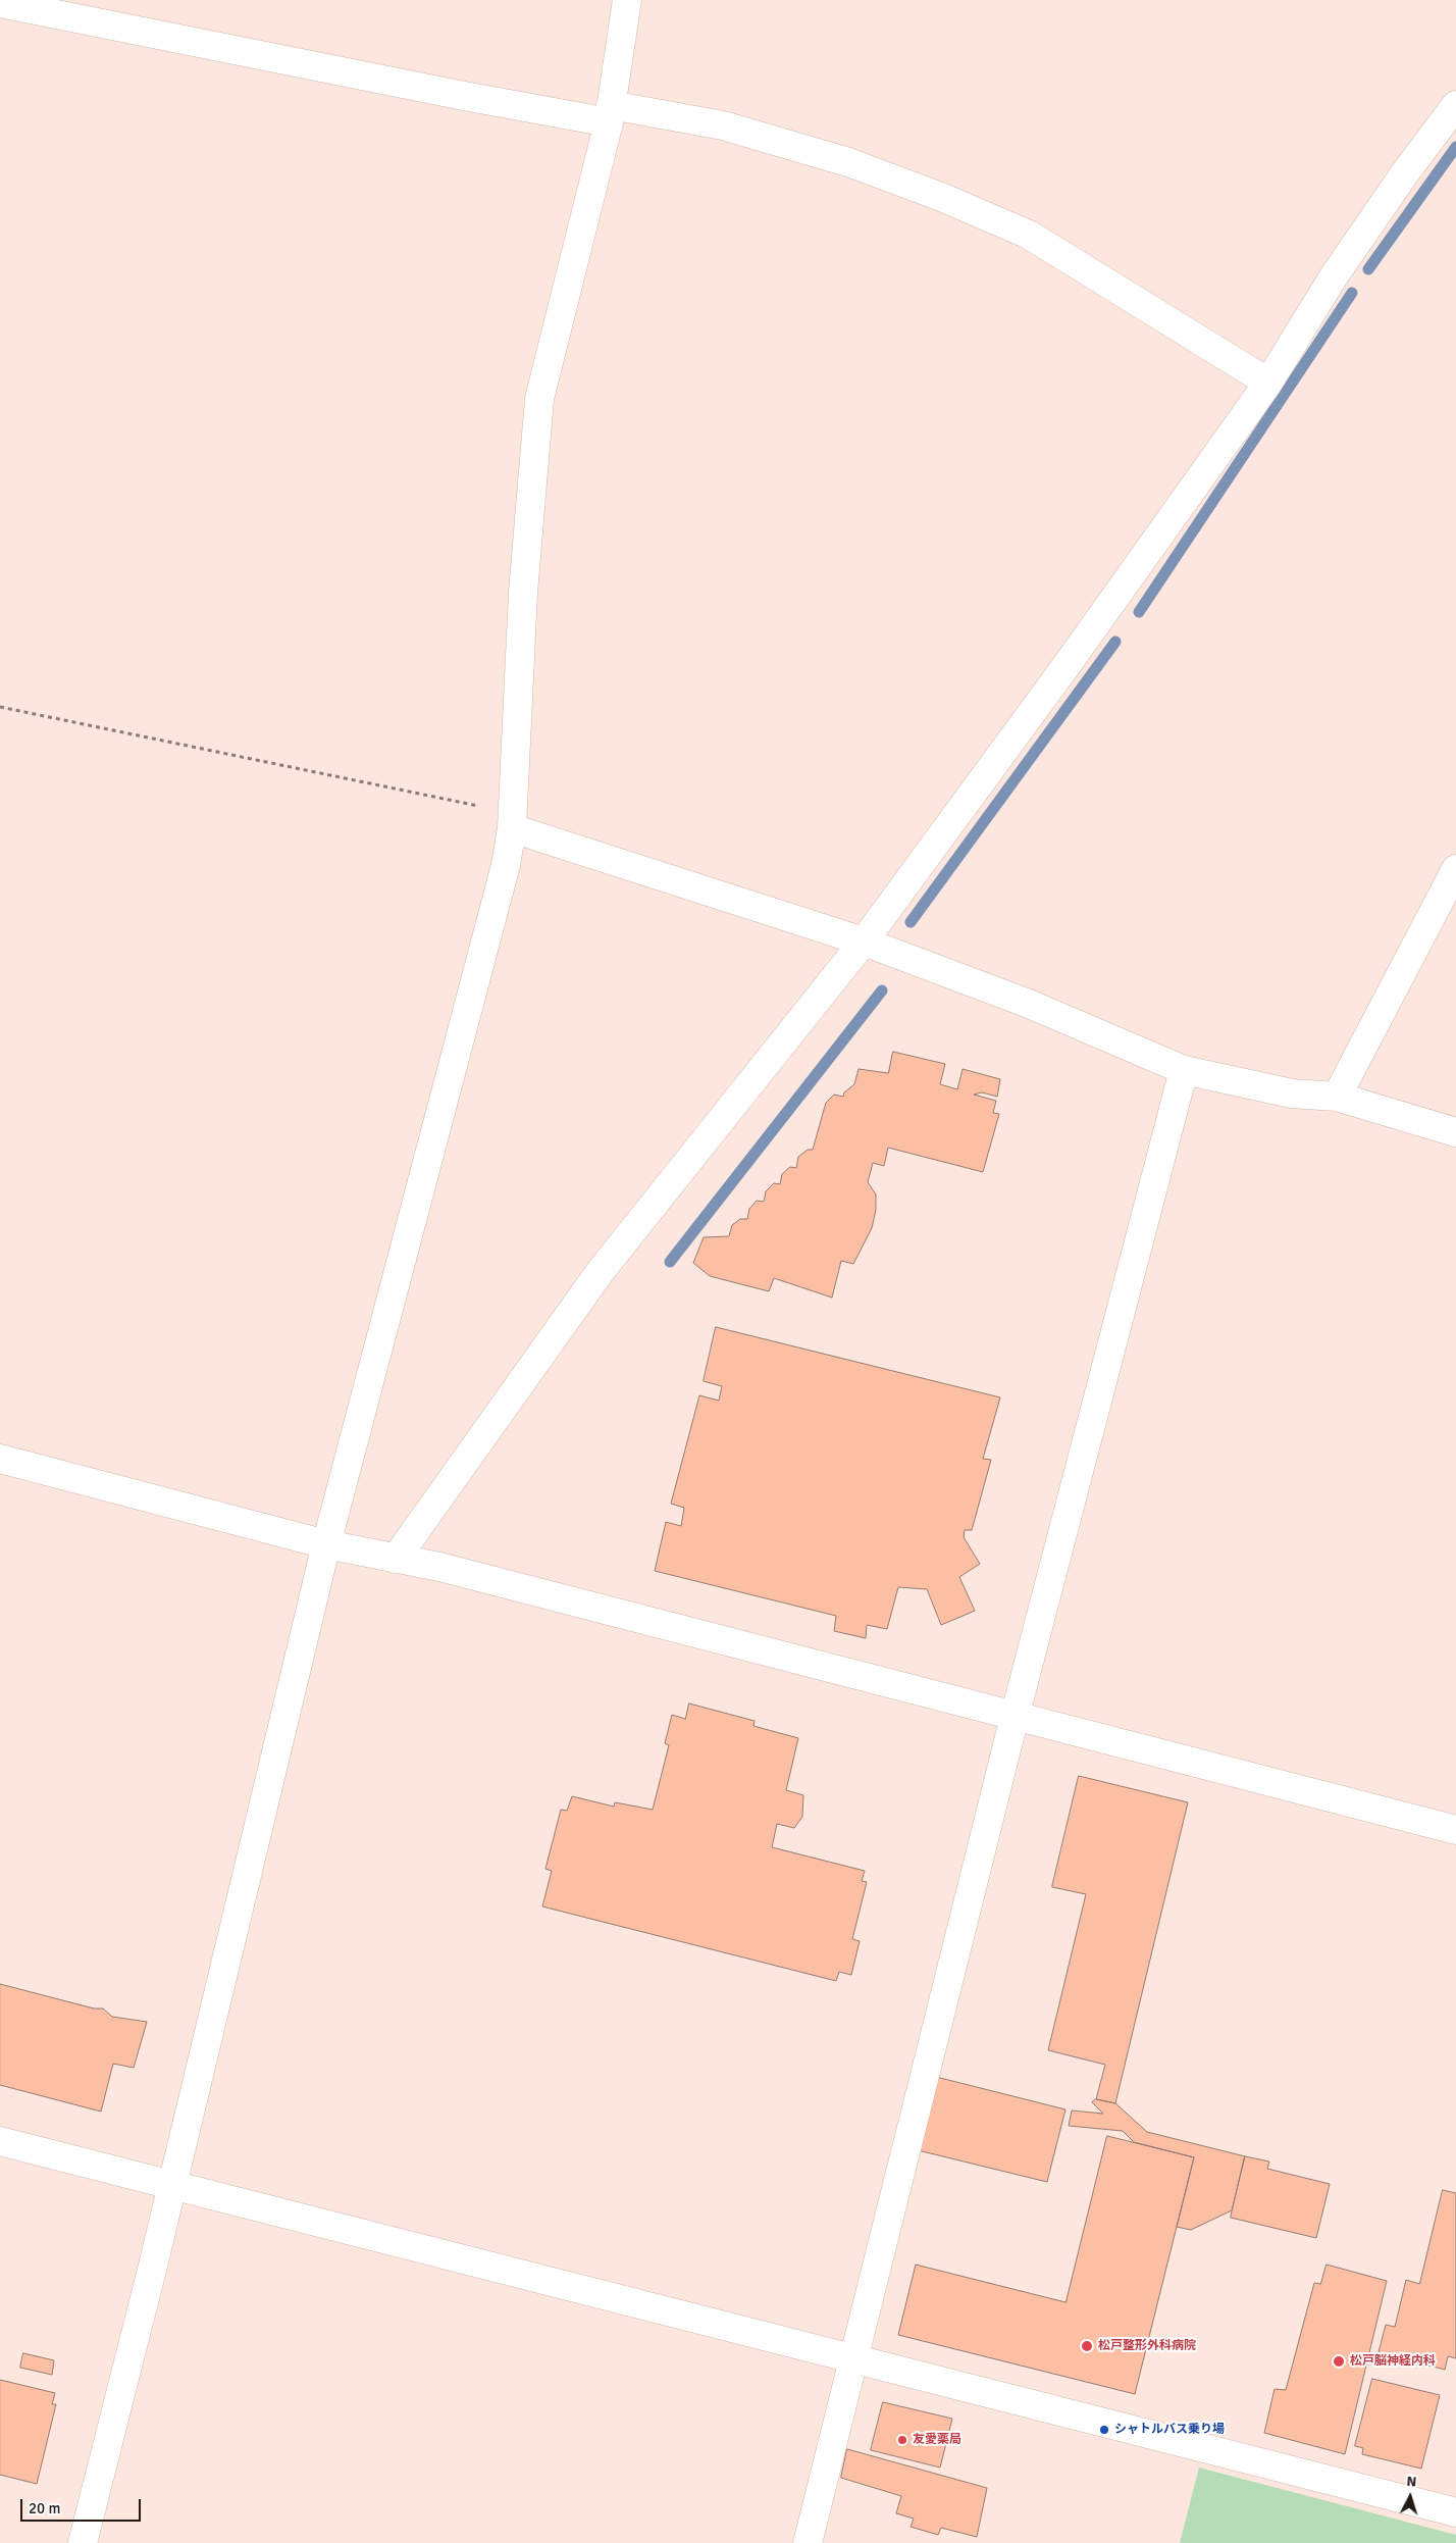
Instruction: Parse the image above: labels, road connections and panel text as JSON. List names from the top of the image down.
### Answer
{
  "places": [
    "松戸整形外科病院",
    "松戸脳神経内科",
    "シャトルバス乗り場",
    "友愛薬局"
  ],
  "scale_bar": "20 m",
  "north": "top"
}
